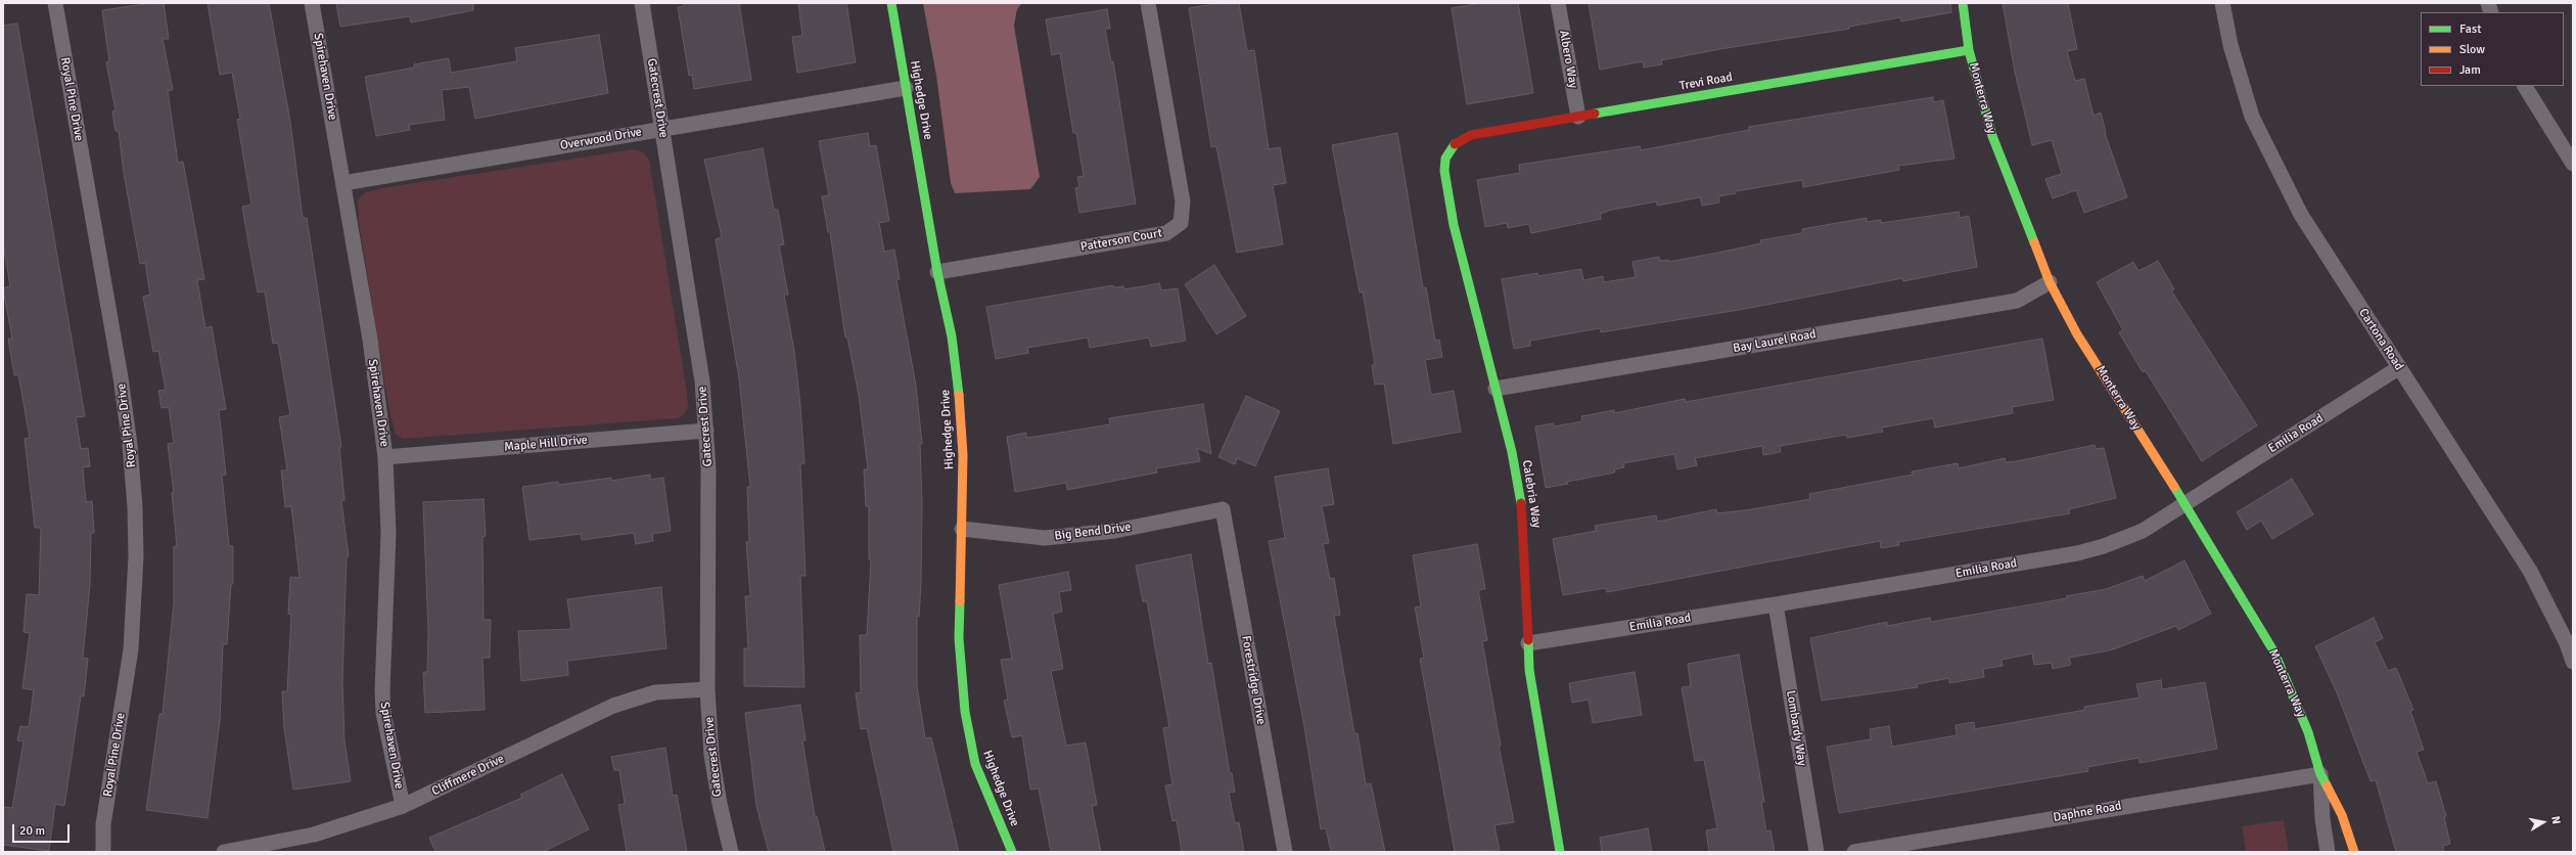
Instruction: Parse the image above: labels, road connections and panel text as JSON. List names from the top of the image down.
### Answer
{
  "streets": {
    "street": [
      "Albero Way",
      "Spirehaven Drive",
      "Trevi Road",
      "Gatecrest Drive",
      "Monterra Way",
      "Royal Pine Drive",
      "Highedge Drive",
      "Overwood Drive",
      "Patterson Court",
      "Cartona Road",
      "Bay Laurel Road",
      "Emilia Road",
      "Maple Hill Drive",
      "Calebria Way",
      "Big Bend Drive",
      "Forestridge Drive",
      "Lombardy Way",
      "Cliffmere Drive",
      "Daphne Road"
    ]
  },
  "crossings": [
    ["Albero Way", "Trevi Road"],
    ["Spirehaven Drive", "Overwood Drive"],
    ["Spirehaven Drive", "Maple Hill Drive"],
    ["Spirehaven Drive", "Cliffmere Drive"],
    ["Trevi Road", "Monterra Way"],
    ["Trevi Road", "Calebria Way"],
    ["Gatecrest Drive", "Overwood Drive"],
    ["Gatecrest Drive", "Maple Hill Drive"],
    ["Gatecrest Drive", "Cliffmere Drive"],
    ["Monterra Way", "Bay Laurel Road"],
    ["Monterra Way", "Emilia Road"],
    ["Monterra Way", "Daphne Road"],
    ["Highedge Drive", "Overwood Drive"],
    ["Highedge Drive", "Patterson Court"],
    ["Highedge Drive", "Big Bend Drive"],
    ["Cartona Road", "Emilia Road"],
    ["Bay Laurel Road", "Calebria Way"],
    ["Emilia Road", "Calebria Way"],
    ["Emilia Road", "Lombardy Way"],
    ["Big Bend Drive", "Forestridge Drive"]
  ],
  "legend": ["Fast", "Slow", "Jam"],
  "scale_bar": "20 m",
  "north": "right"
}
